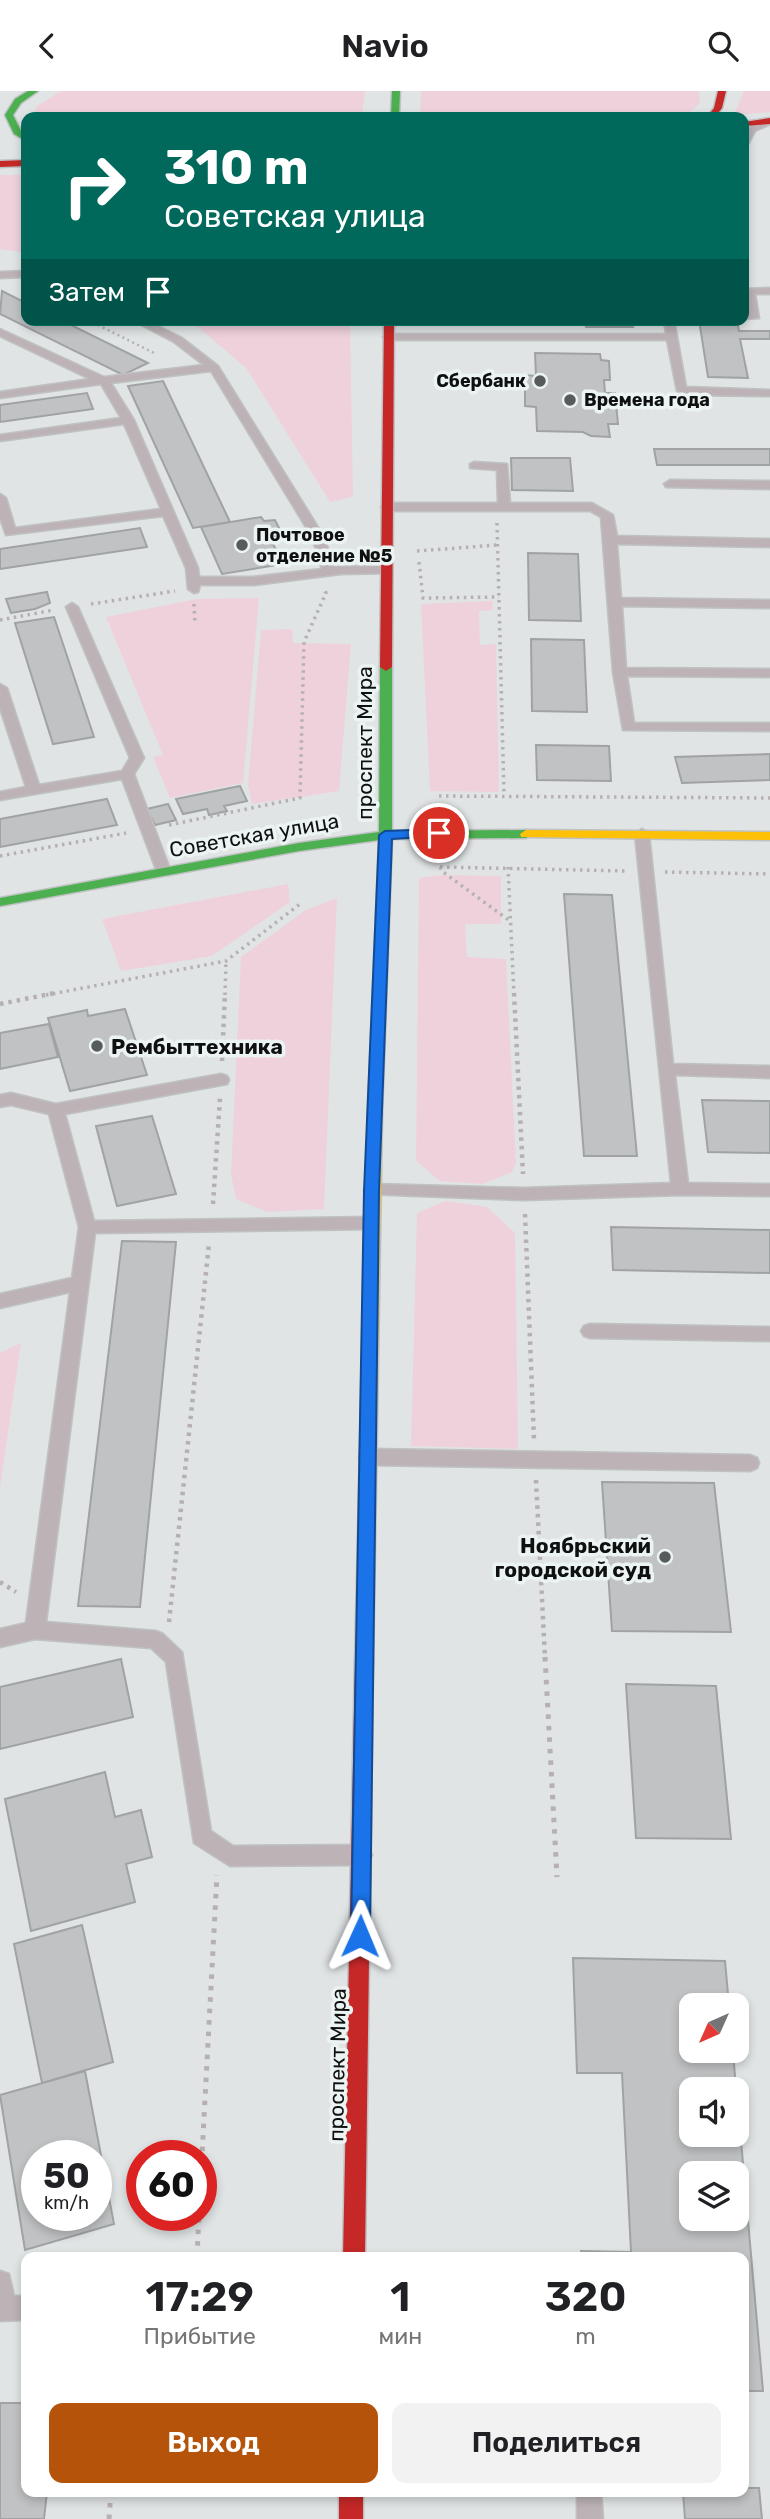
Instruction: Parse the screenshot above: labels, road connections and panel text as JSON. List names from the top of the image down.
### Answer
{
  "streets": {
    "main road": ["проспект Мира", "Советская улица"]
  },
  "crossings": [
    ["проспект Мира", "Советская улица"]
  ],
  "places": [
    "Сбербанк",
    "Времена года",
    "Почтовое отделение №5",
    "Рембыттехника",
    "Ноябрьский городской суд"
  ],
  "north": "bottom left",
  "page": {
    "header": "Navio",
    "turn": ["310 m", "Советская улица"],
    "then": "Затем",
    "speed": "50 km/h",
    "limit": "60",
    "eta": [
      "17:29",
      "Прибытие",
      "1",
      "мин",
      "320",
      "m"
    ],
    "buttons": ["Выход", "Поделиться"]
  }
}
